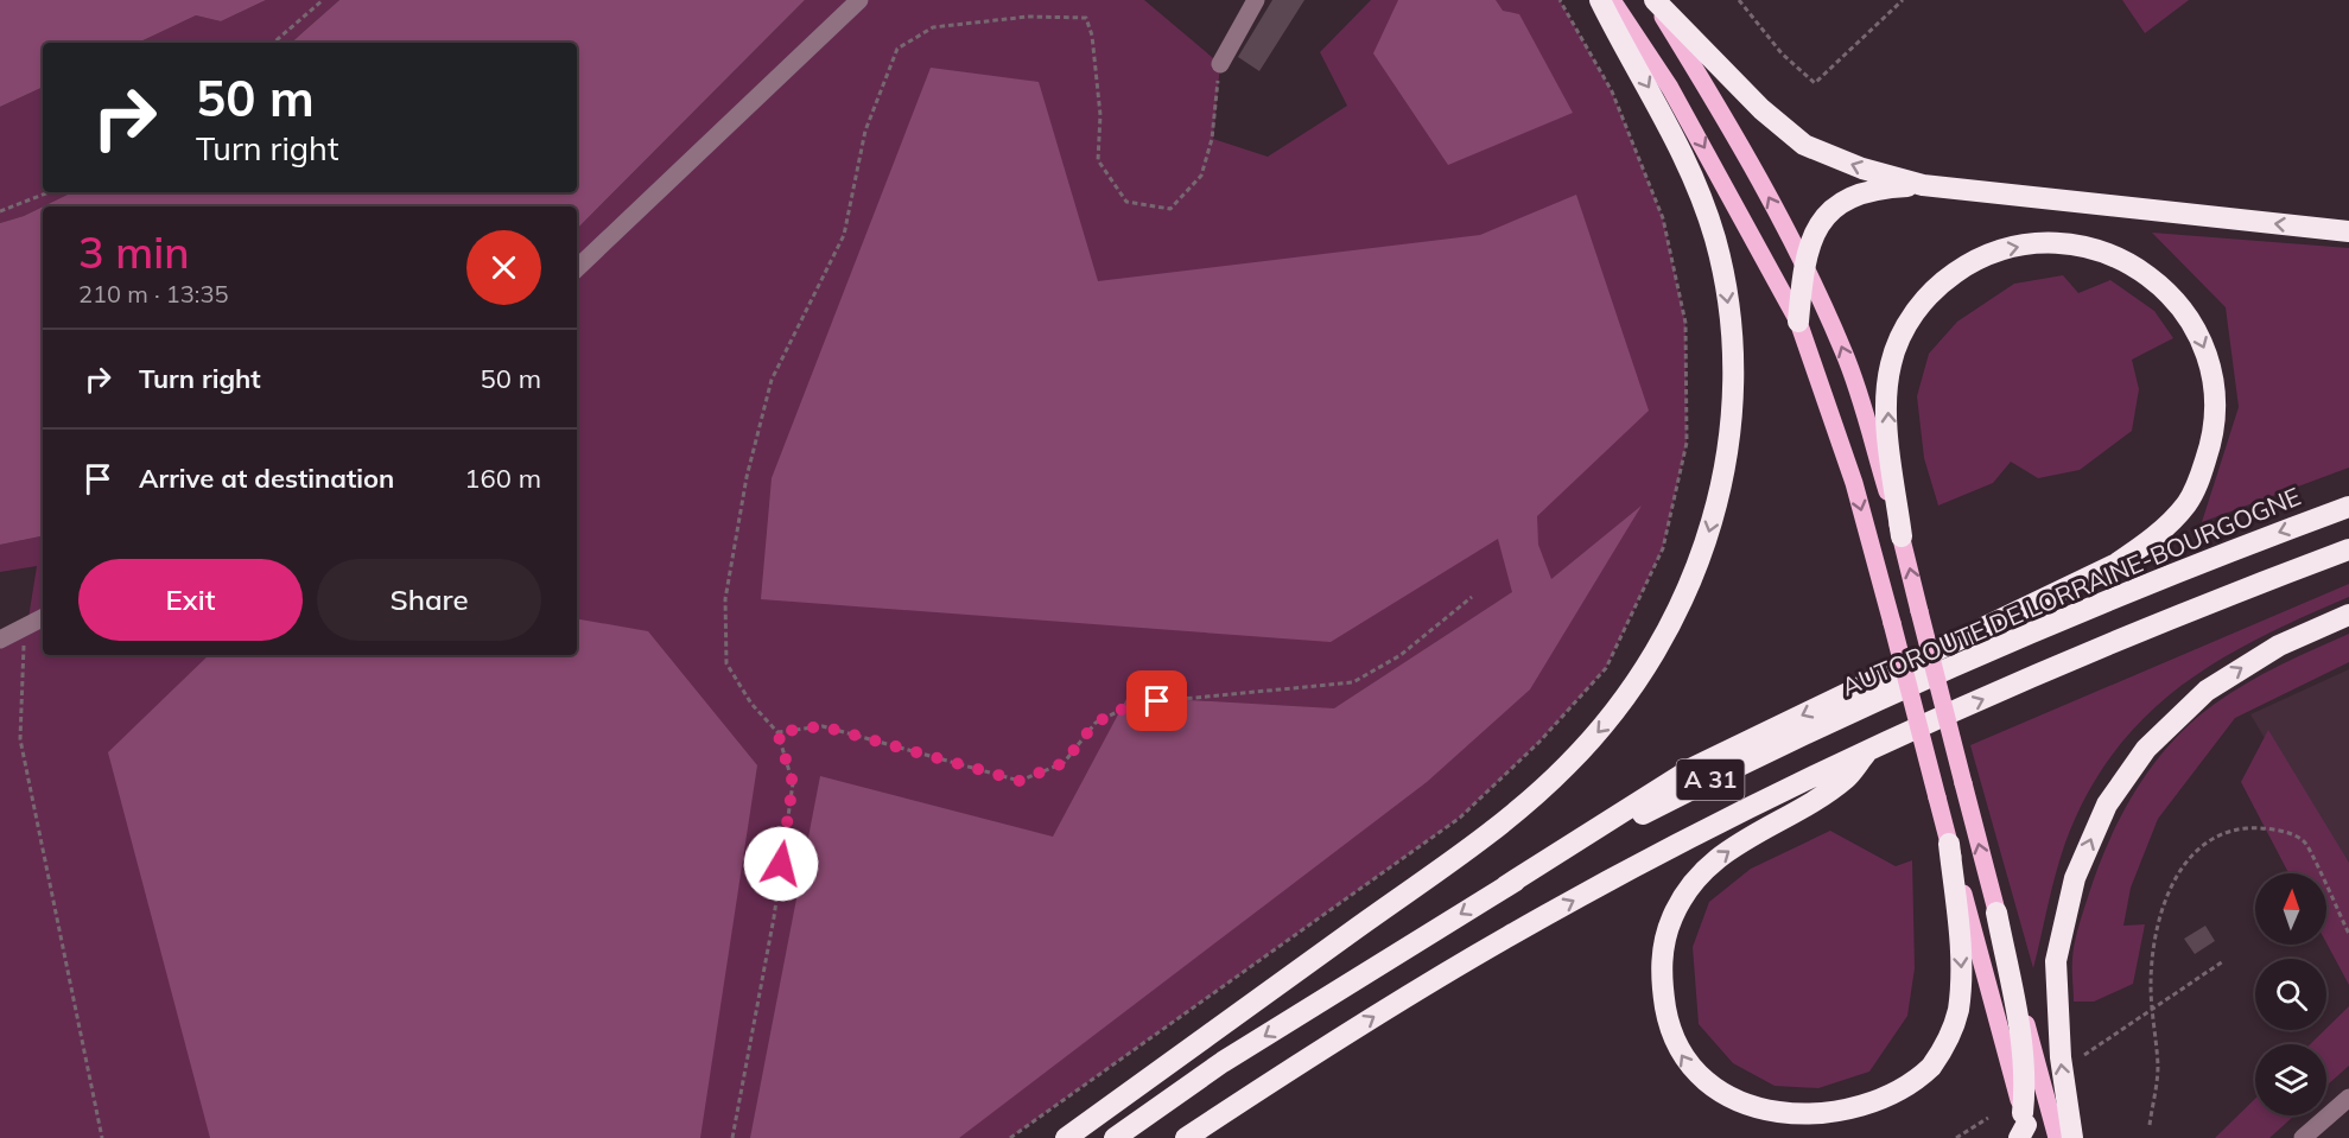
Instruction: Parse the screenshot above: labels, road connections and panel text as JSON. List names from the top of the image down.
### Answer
{
  "streets": {
    "highway": ["AUTOROUTE DE LORRAINE-BOURGOGNE", "A 31"]
  },
  "north": "top",
  "page": {
    "turn": ["50 m", "Turn right"],
    "heading": ["3 min", "210 m · 13:35"],
    "list": [
      {
        "name": "Turn right",
        "value": "50 m"
      },
      {
        "name": "Arrive at destination",
        "value": "160 m"
      }
    ],
    "buttons": ["Exit", "Share"]
  }
}
